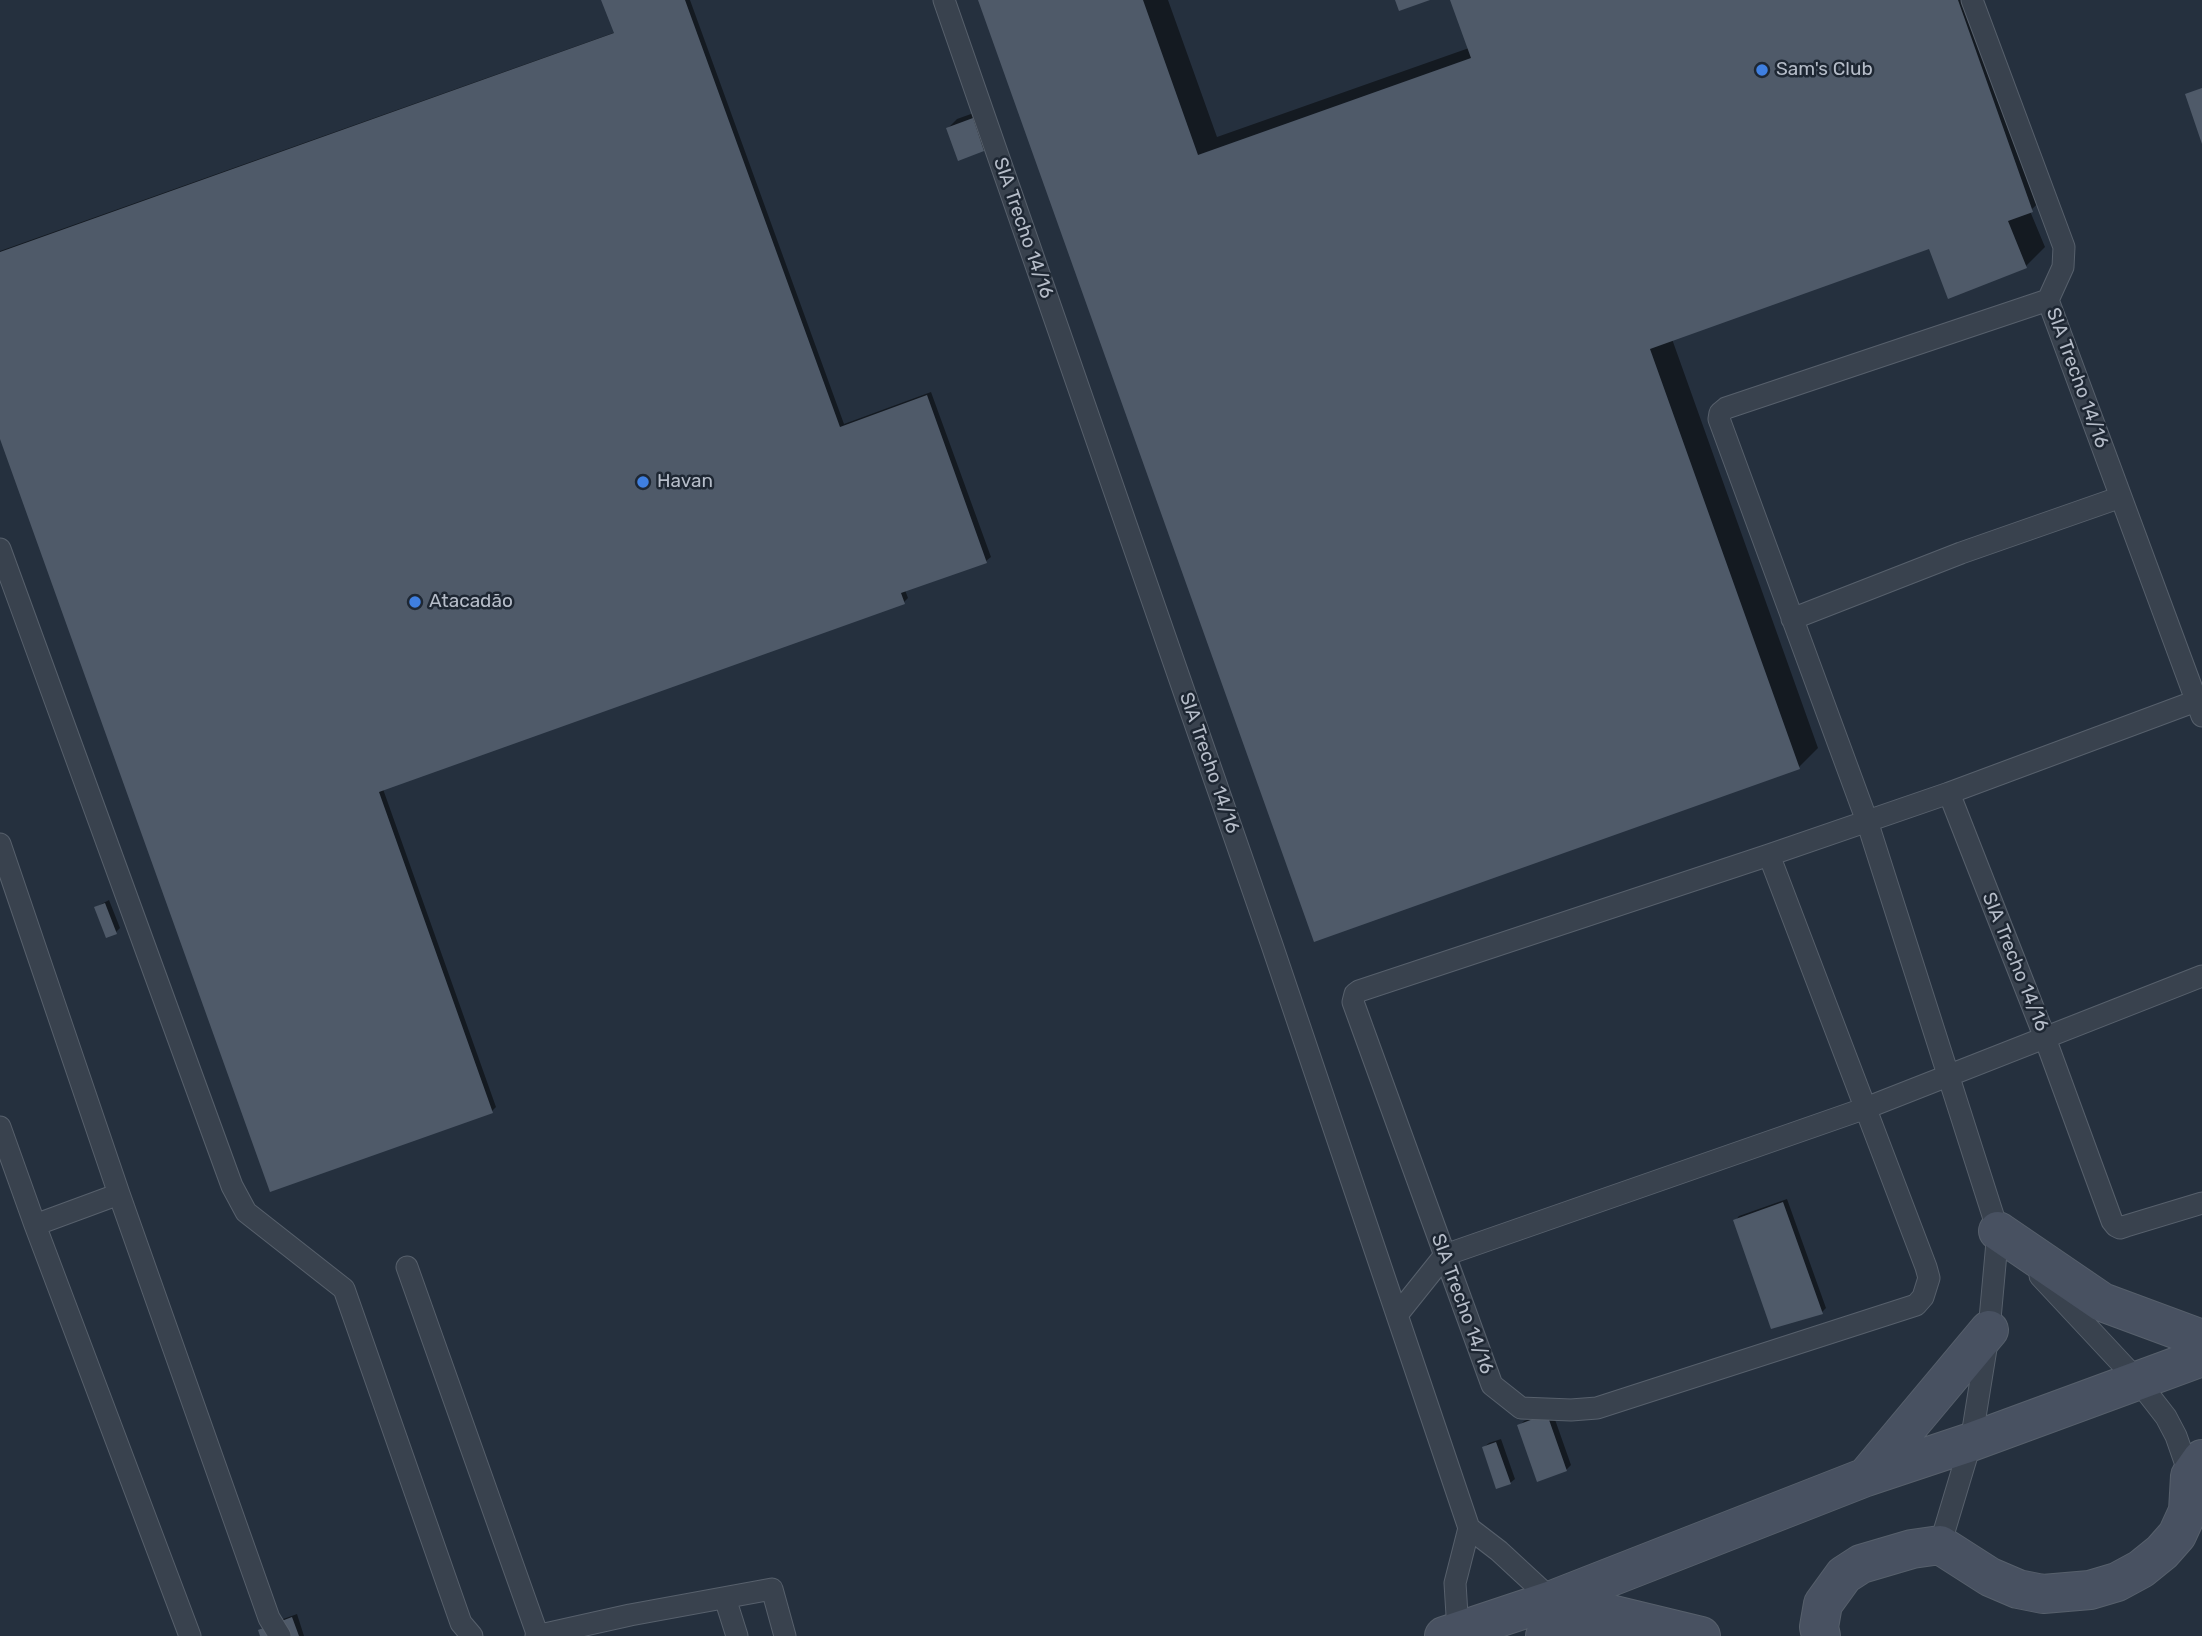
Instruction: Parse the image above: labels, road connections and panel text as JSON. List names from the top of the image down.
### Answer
{
  "streets": {
    "lane": ["SIA Trecho 14/16"]
  },
  "places": ["Sam's Club", "Havan", "Atacadão"]
}
